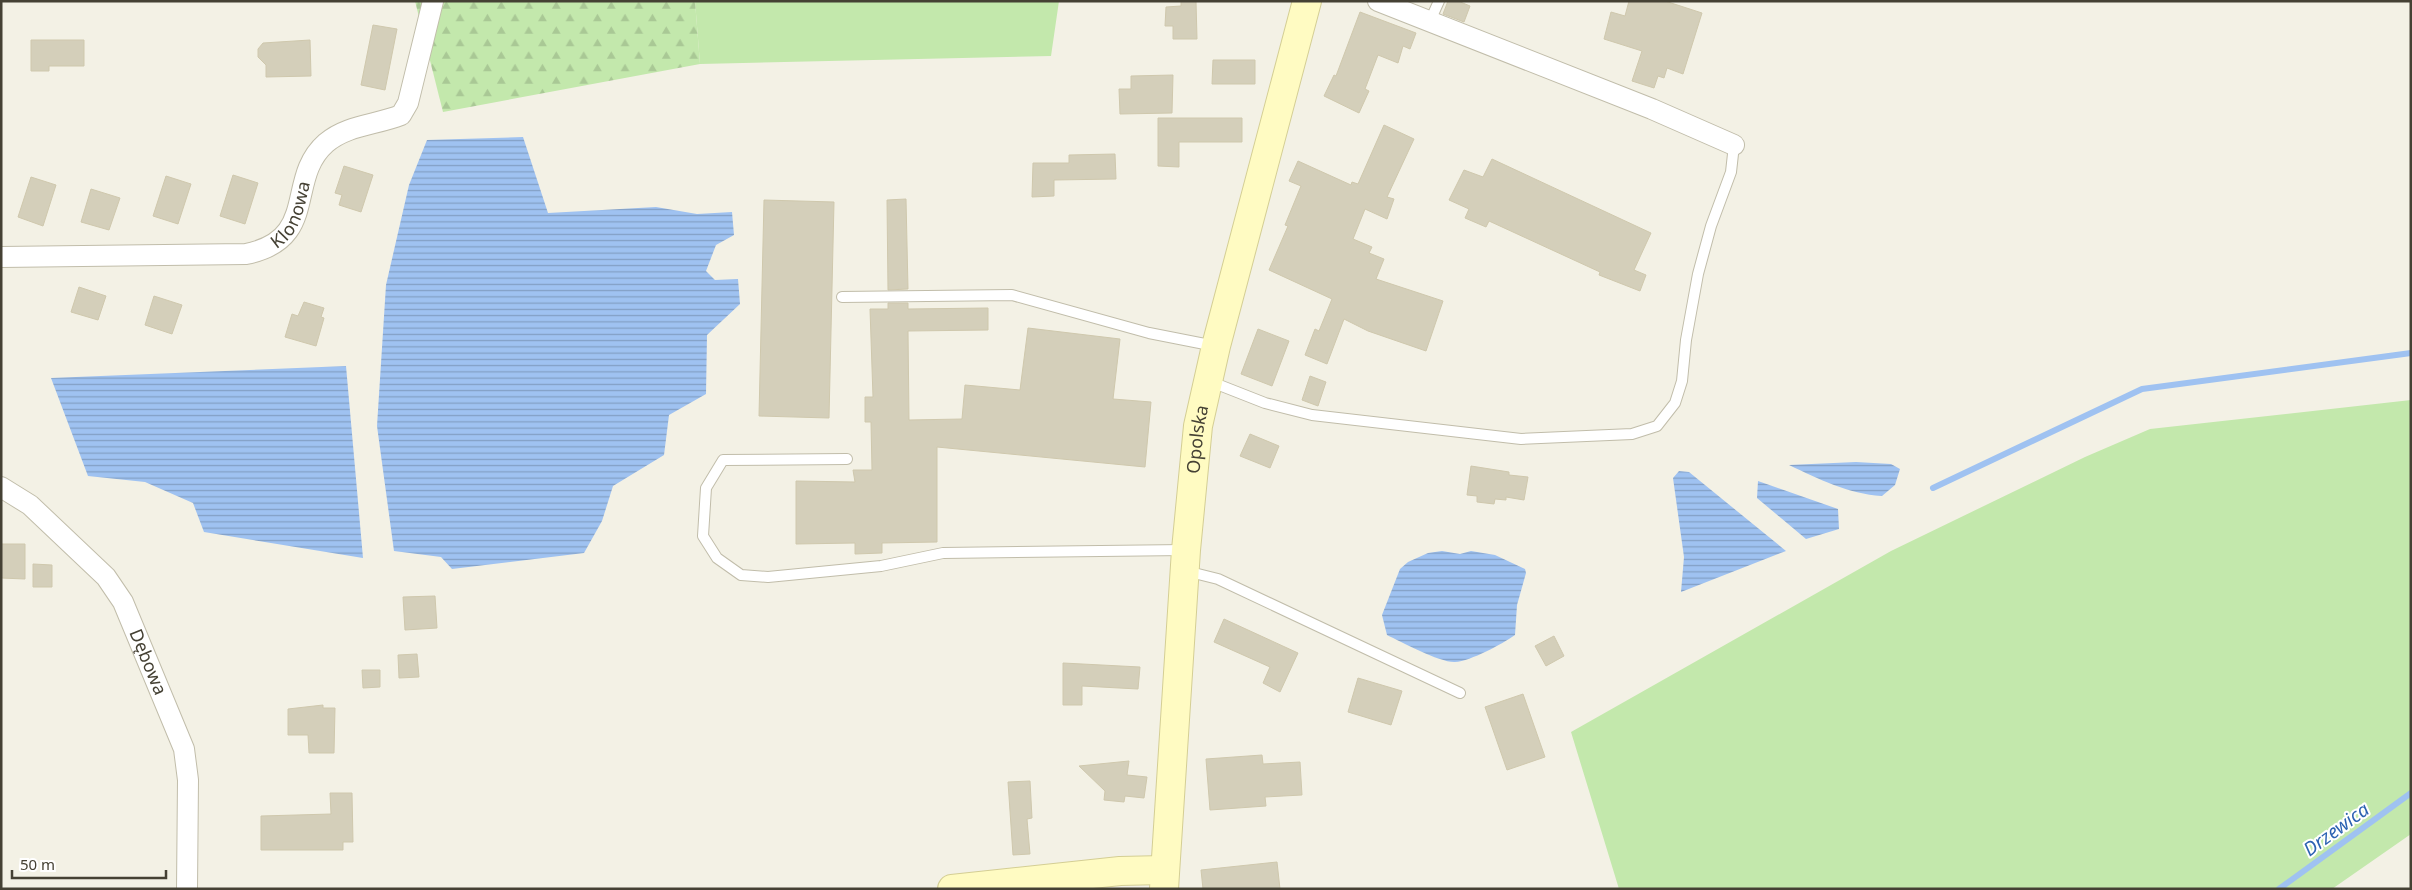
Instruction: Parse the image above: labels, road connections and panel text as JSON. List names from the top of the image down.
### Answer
{
  "streets": {
    "street": ["Klonowa", "Opolska", "Dębowa"]
  },
  "water": ["Drzewica"],
  "scale_bar": "50 m"
}
